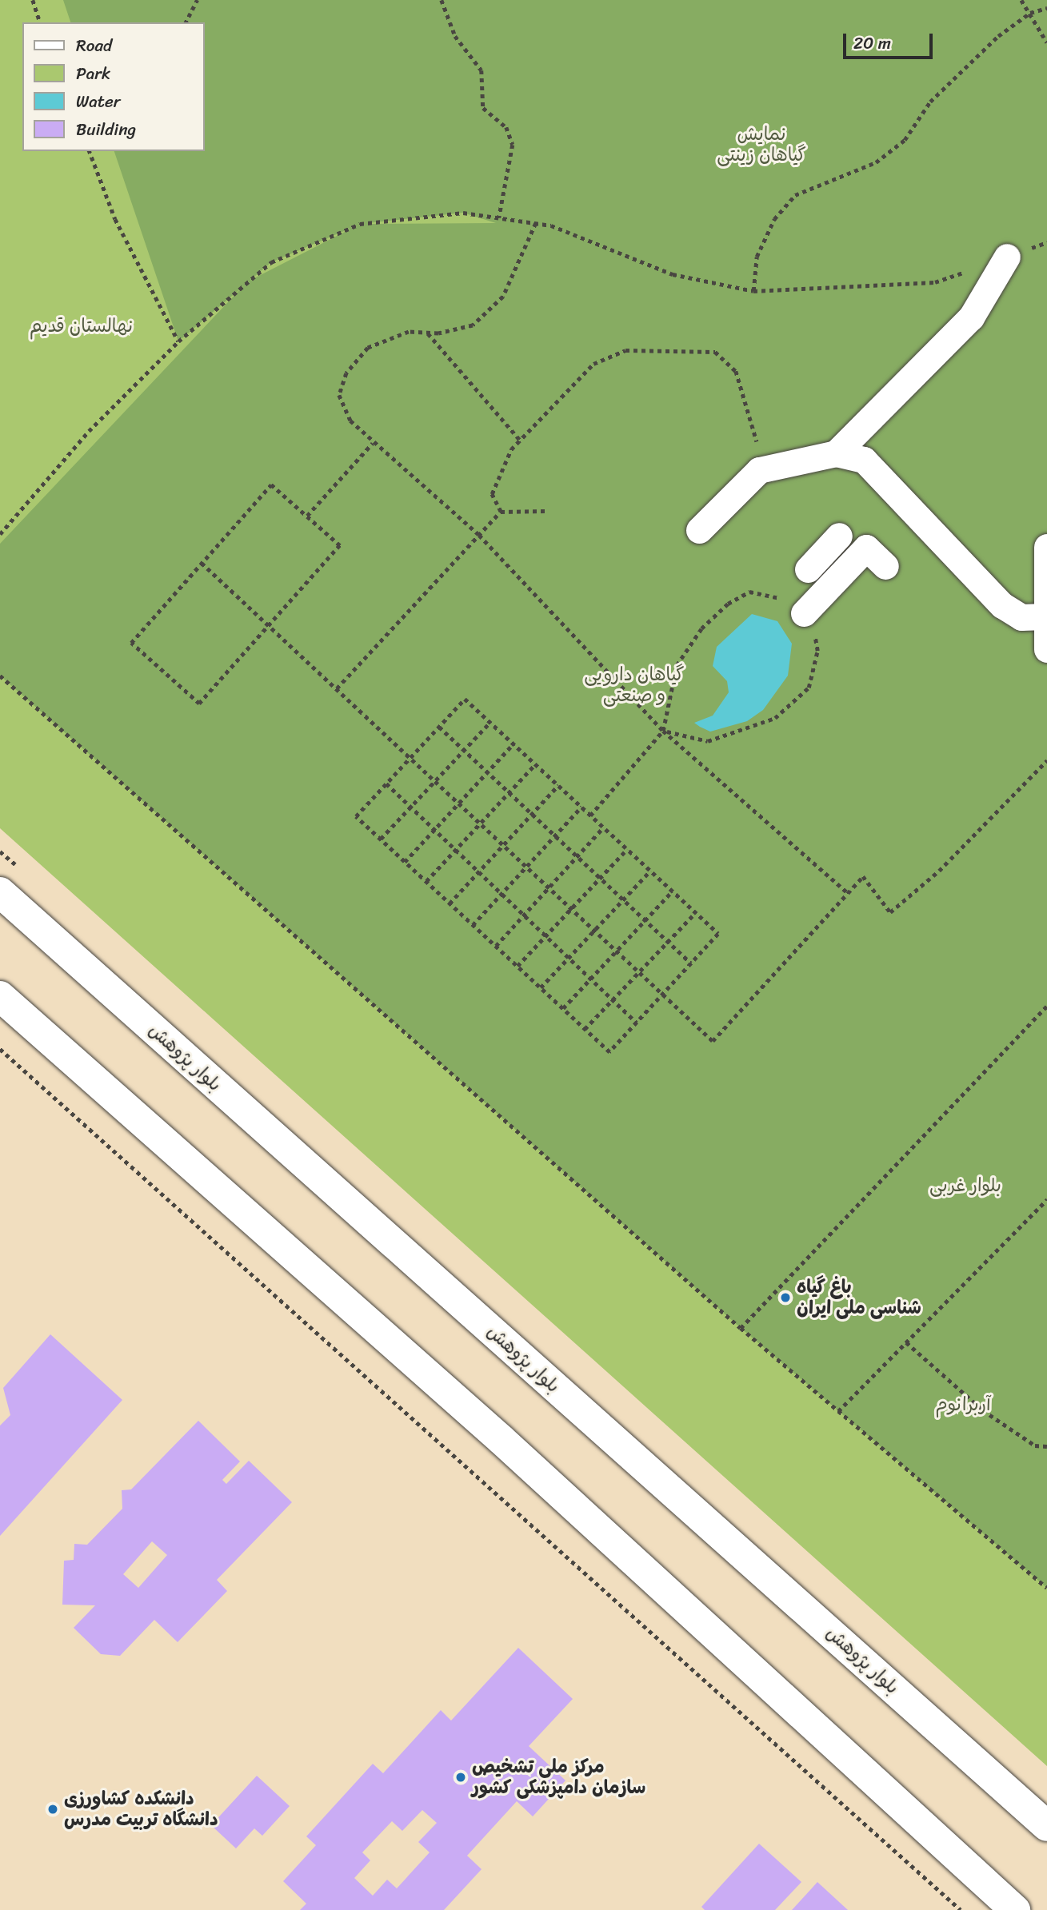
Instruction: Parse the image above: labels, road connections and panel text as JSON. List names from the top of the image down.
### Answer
{
  "streets": {
    "street": ["بلوار پژوهش"]
  },
  "parks": [
    "نمایش گیاهان زینتی",
    "نهالستان قدیم",
    "گیاهان دارویی و صنعتی",
    "بلوار غربی",
    "آربرانوم"
  ],
  "places": ["باغ گیاه‌ شناسی ملی ایران", "مرکز ملی تشخیص سازمان دامپزشکی کشور", "دانشکده کشاورزی دانشگاه تربیت مدرس"],
  "legend": [
    "Road",
    "Park",
    "Water",
    "Building"
  ],
  "scale_bar": "20 m"
}
